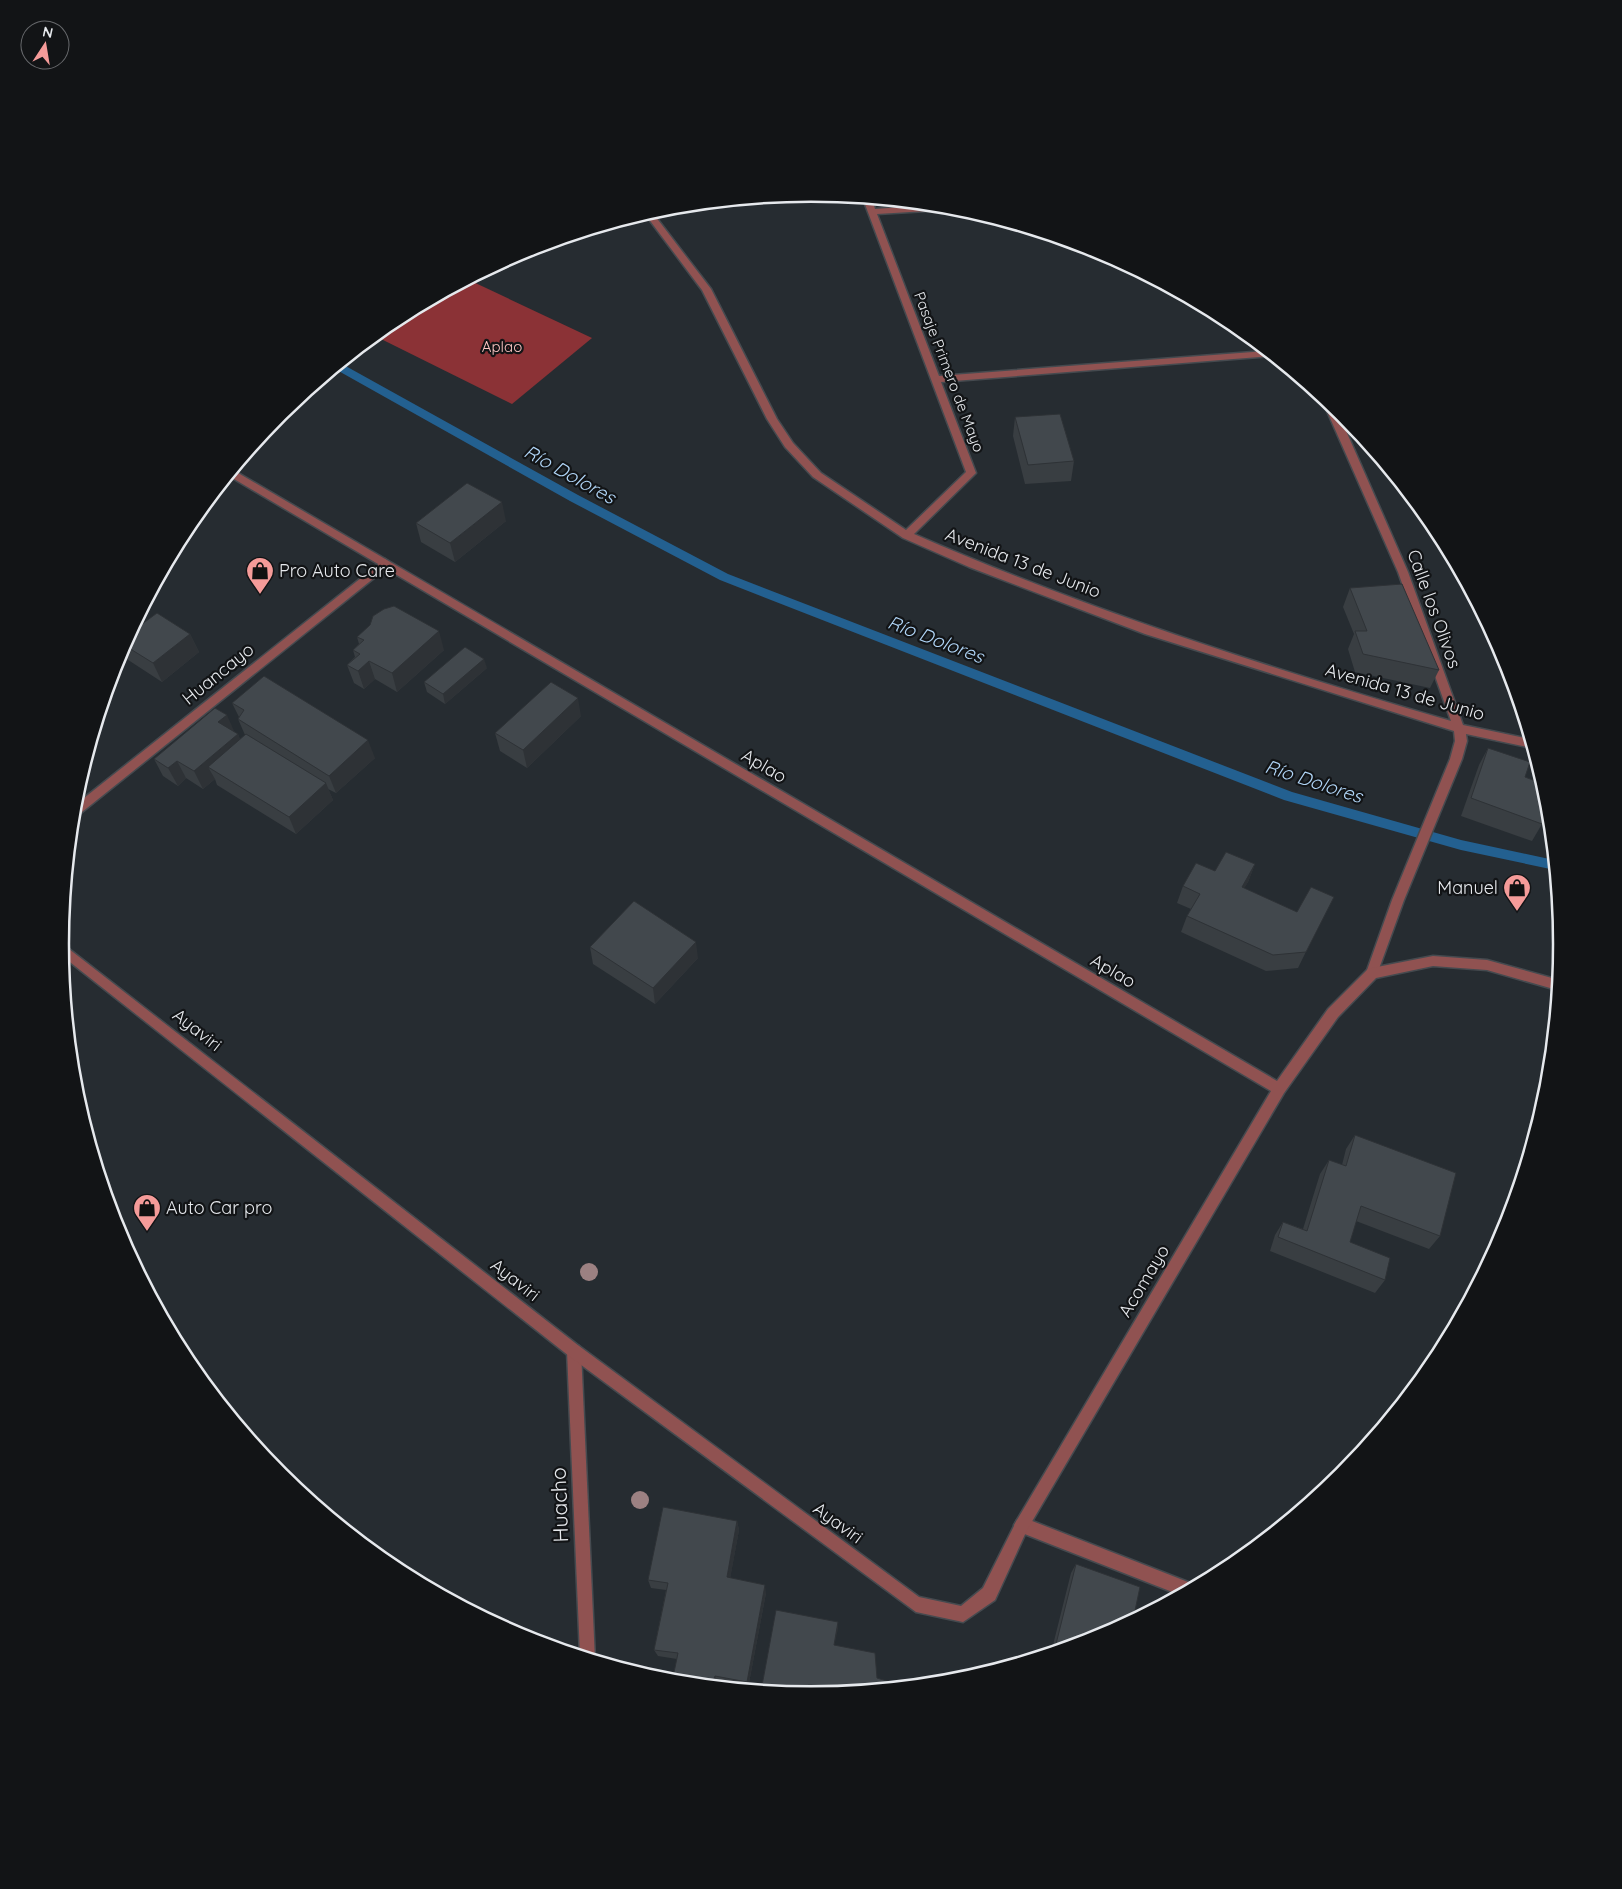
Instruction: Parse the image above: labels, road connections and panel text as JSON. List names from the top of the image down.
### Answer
{
  "streets": {
    "street": [
      "Pasaje Primero de Mayo",
      "Avenida 13 de Junio",
      "Calle los Olivos",
      "Huancayo",
      "Aplao",
      "Ayaviri",
      "Acomayo",
      "Huacho"
    ]
  },
  "crossings": [
    ["Pasaje Primero de Mayo", "Avenida 13 de Junio"],
    ["Avenida 13 de Junio", "Calle los Olivos"],
    ["Calle los Olivos", "Acomayo"],
    ["Huancayo", "Aplao"],
    ["Aplao", "Acomayo"],
    ["Ayaviri", "Acomayo"],
    ["Ayaviri", "Huacho"]
  ],
  "water": ["Río Dolores"],
  "parks": ["Aplao"],
  "places": {
    "shop": ["Pro Auto Care", "Manuel", "Auto Car pro"]
  },
  "north": "top"
}
